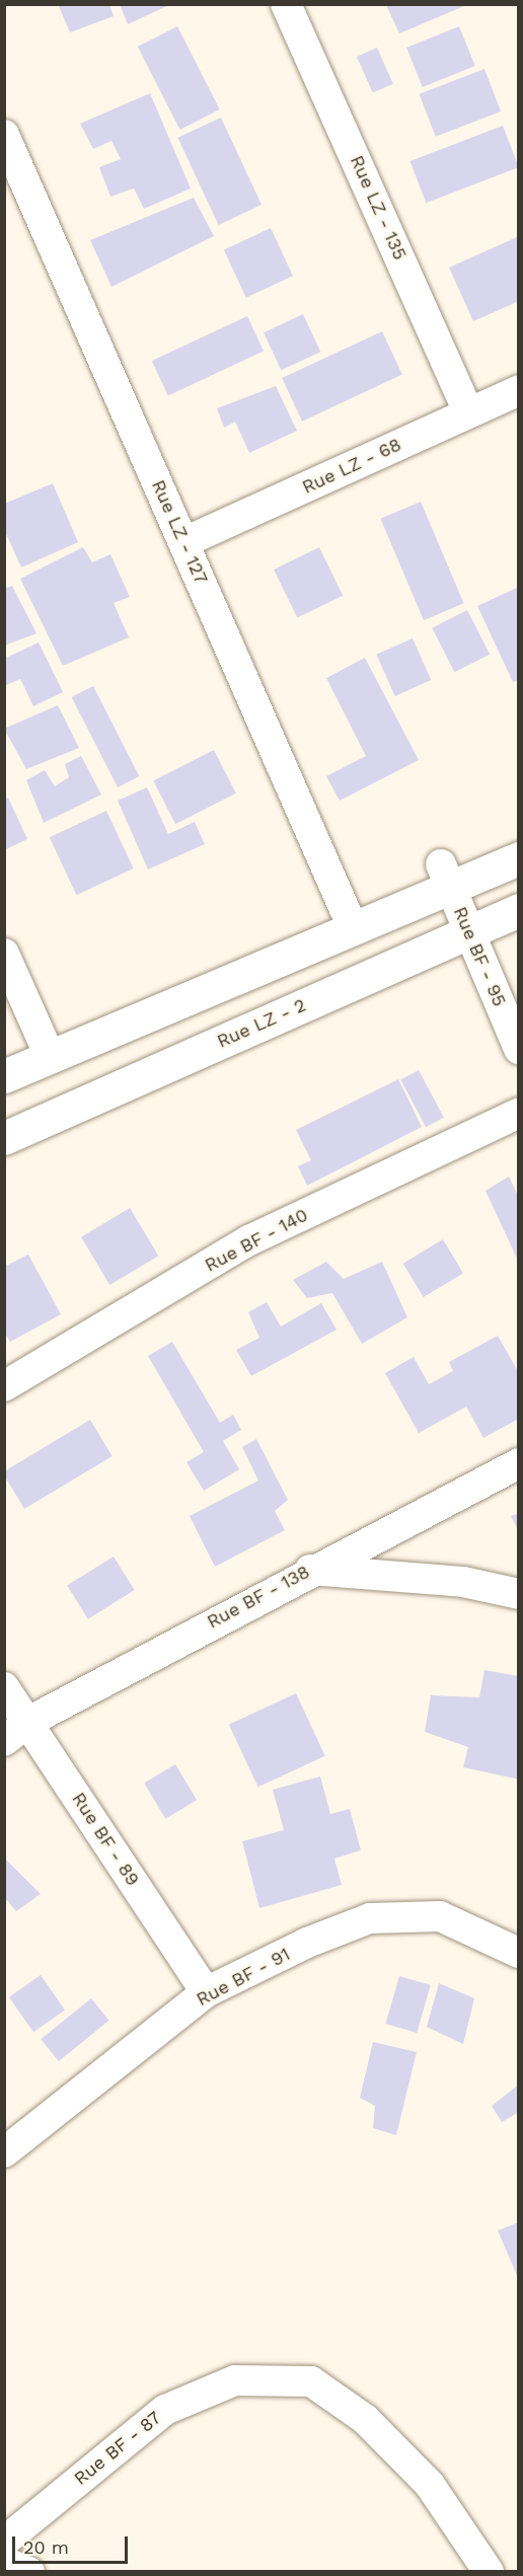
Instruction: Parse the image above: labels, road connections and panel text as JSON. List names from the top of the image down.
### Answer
{
  "streets": {
    "main road": ["Rue LZ - 2"],
    "street": [
      "Rue LZ - 135",
      "Rue LZ - 68",
      "Rue LZ - 127",
      "Rue BF - 95",
      "Rue BF - 140",
      "Rue BF - 138",
      "Rue BF - 89",
      "Rue BF - 91",
      "Rue BF - 87"
    ]
  },
  "crossings": [
    ["Rue LZ - 135", "Rue LZ - 68"],
    ["Rue LZ - 68", "Rue LZ - 127"],
    ["Rue BF - 95", "Rue LZ - 2"],
    ["Rue BF - 138", "Rue BF - 89"],
    ["Rue BF - 89", "Rue BF - 91"]
  ],
  "scale_bar": "20 m"
}
